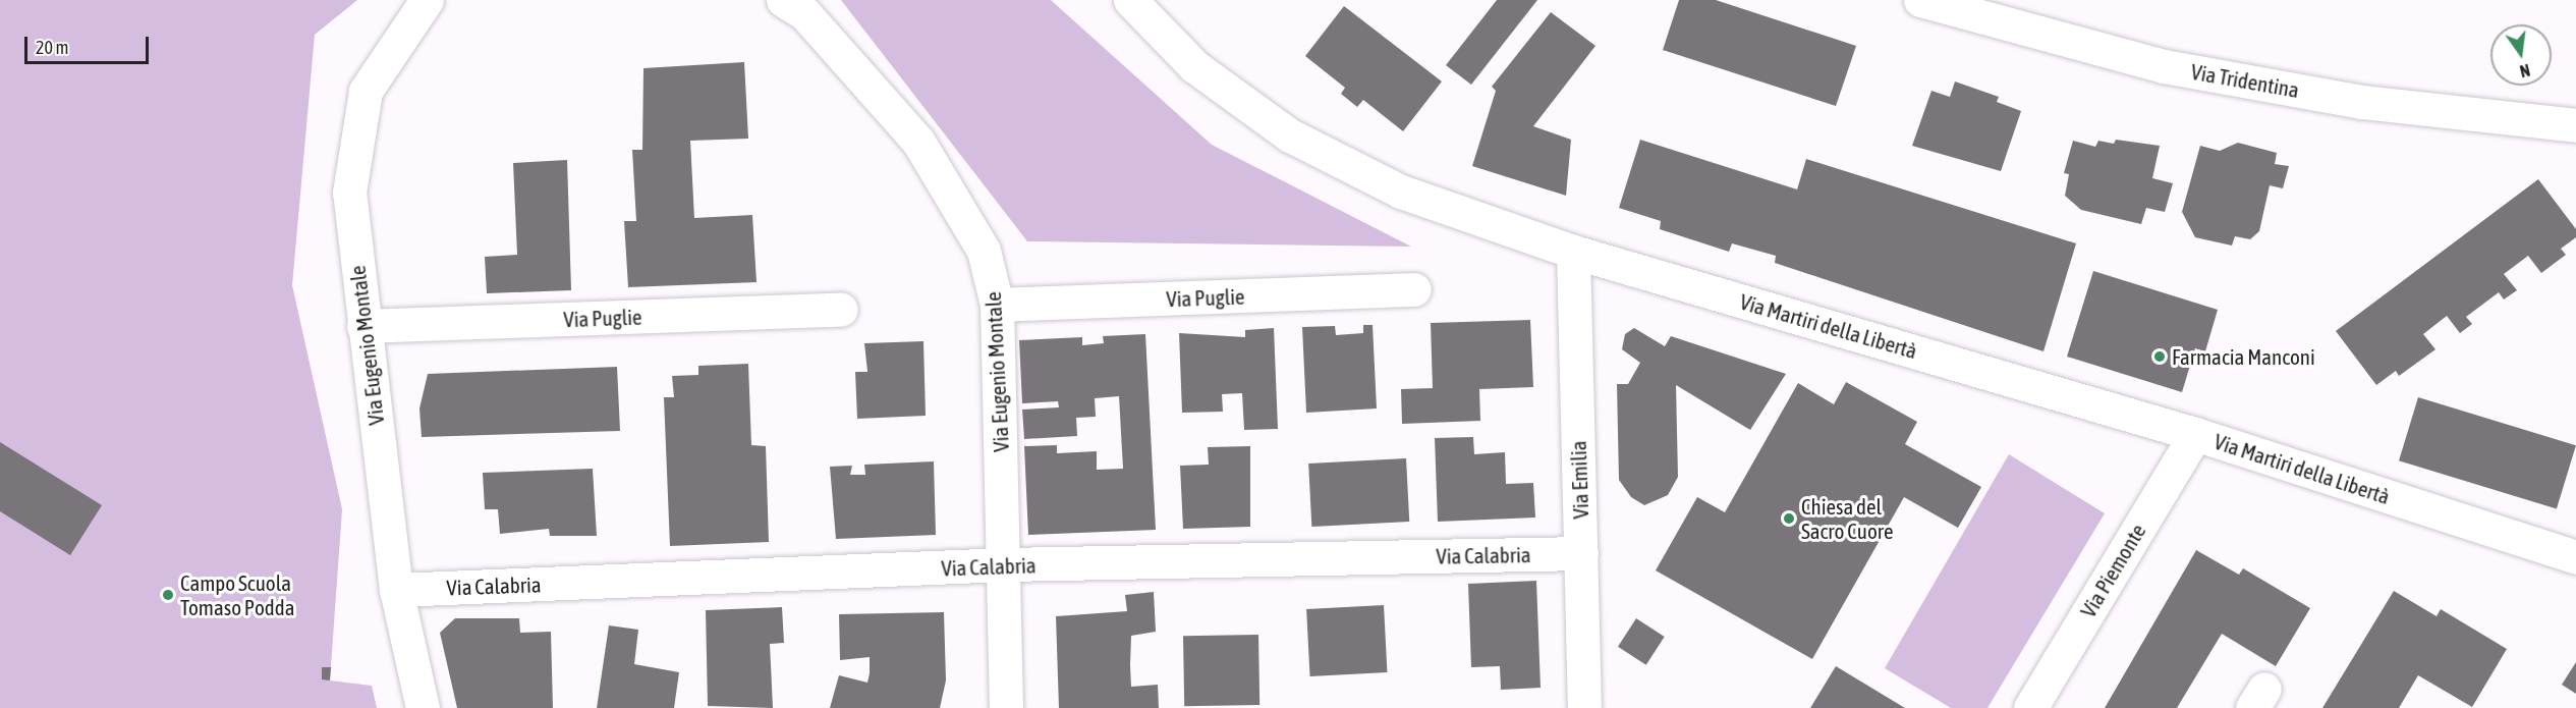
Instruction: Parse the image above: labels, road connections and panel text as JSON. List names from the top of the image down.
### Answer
{
  "streets": {
    "street": [
      "Via Tridentina",
      "Via Puglie",
      "Via Martiri della Libertà",
      "Via Eugenio Montale",
      "Via Emilia",
      "Via Calabria",
      "Via Piemonte"
    ]
  },
  "crossings": [
    ["Via Puglie", "Via Eugenio Montale"],
    ["Via Martiri della Libertà", "Via Emilia"],
    ["Via Martiri della Libertà", "Via Piemonte"],
    ["Via Eugenio Montale", "Via Calabria"],
    ["Via Emilia", "Via Calabria"]
  ],
  "places": ["Farmacia Manconi", "Chiesa del Sacro Cuore", "Campo Scuola Tomaso Podda"],
  "scale_bar": "20 m",
  "north": "bottom"
}
